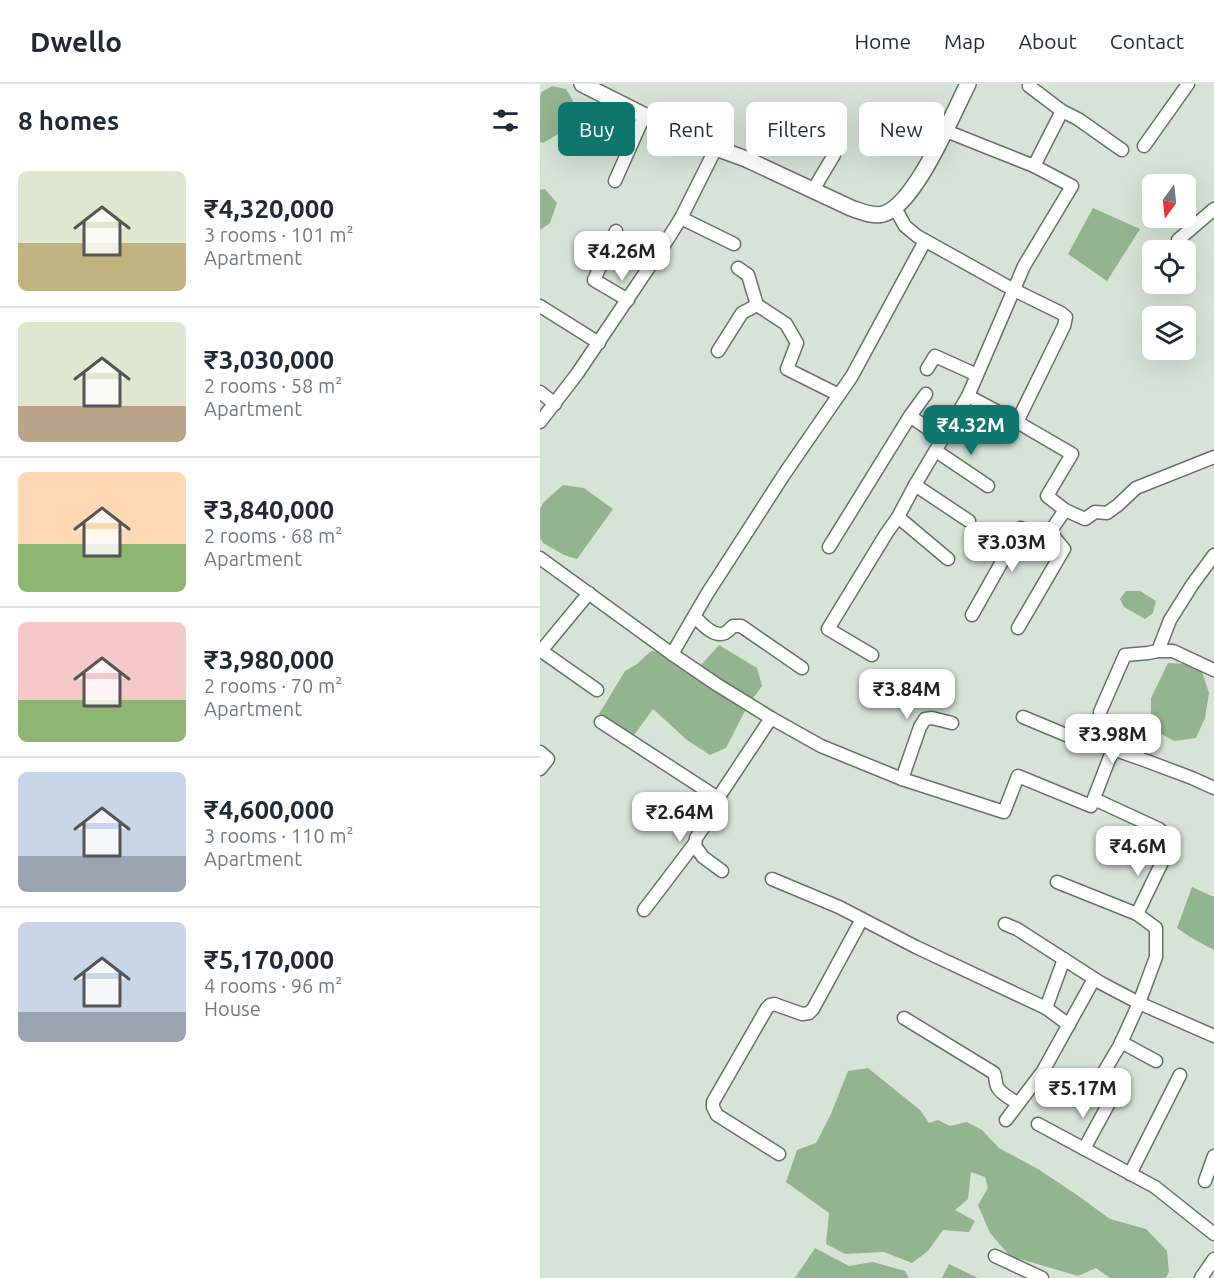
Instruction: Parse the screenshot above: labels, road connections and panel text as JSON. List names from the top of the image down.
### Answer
{
  "north": "bottom",
  "page": {
    "header": "Dwello",
    "nav": [
      "Home",
      "Map",
      "About",
      "Contact"
    ],
    "heading": "8 homes",
    "chip": [
      "Buy",
      "Rent",
      "Filters",
      "New"
    ],
    "list": [
      {
        "name": "₹4,320,000",
        "note": "3 rooms · 101 m² · Apartment"
      },
      {
        "name": "₹3,030,000",
        "note": "2 rooms · 58 m² · Apartment"
      },
      {
        "name": "₹3,840,000",
        "note": "2 rooms · 68 m² · Apartment"
      },
      {
        "name": "₹3,980,000",
        "note": "2 rooms · 70 m² · Apartment"
      },
      {
        "name": "₹4,600,000",
        "note": "3 rooms · 110 m² · Apartment"
      },
      {
        "name": "₹5,170,000",
        "note": "4 rooms · 96 m² · House"
      }
    ],
    "price": [
      "₹4.26M",
      "₹4.32M",
      "₹3.03M",
      "₹3.84M",
      "₹3.98M",
      "₹2.64M",
      "₹4.6M",
      "₹5.17M"
    ]
  }
}
